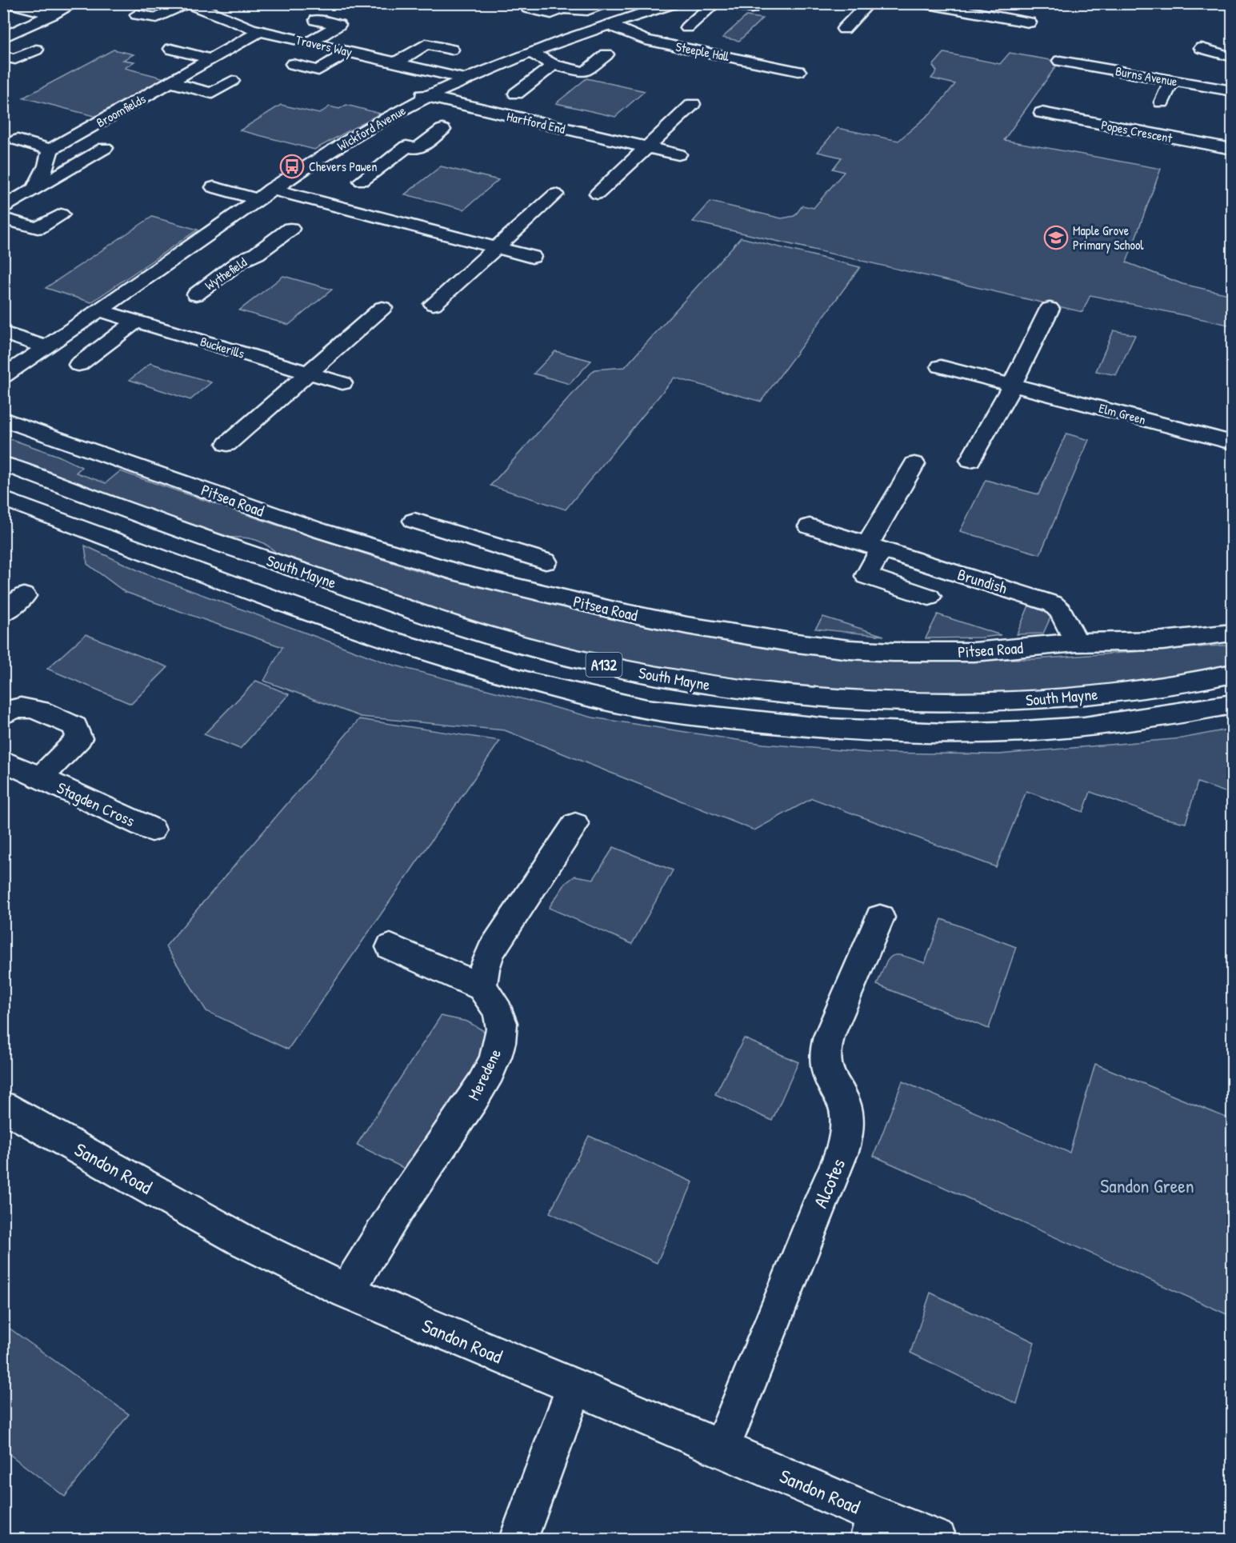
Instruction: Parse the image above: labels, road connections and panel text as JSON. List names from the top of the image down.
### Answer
{
  "streets": {
    "street": [
      "Travers Way",
      "Steeple Hall",
      "Burns Avenue",
      "Broomfields",
      "Hartford End",
      "Wickford Avenue",
      "Popes Crescent",
      "Wythefield",
      "Buckerills",
      "Elm Green",
      "Pitsea Road",
      "South Mayne",
      "Brundish",
      "A132",
      "Stagden Cross",
      "Meredene",
      "Sandon Road",
      "Alcotes"
    ]
  },
  "crossings": [
    ["Travers Way", "Broomfields"],
    ["Travers Way", "Wickford Avenue"],
    ["Steeple Hall", "Wickford Avenue"],
    ["Hartford End", "Wickford Avenue"],
    ["Wickford Avenue", "Wythefield"],
    ["Wickford Avenue", "Buckerills"],
    ["Pitsea Road", "Brundish"],
    ["Meredene", "Sandon Road"],
    ["Sandon Road", "Alcotes"]
  ],
  "parks": ["Sandon Green"],
  "places": {
    "bus stop": ["Chevers Pawen"],
    "school or university": ["Maple Grove Primary School"]
  }
}
